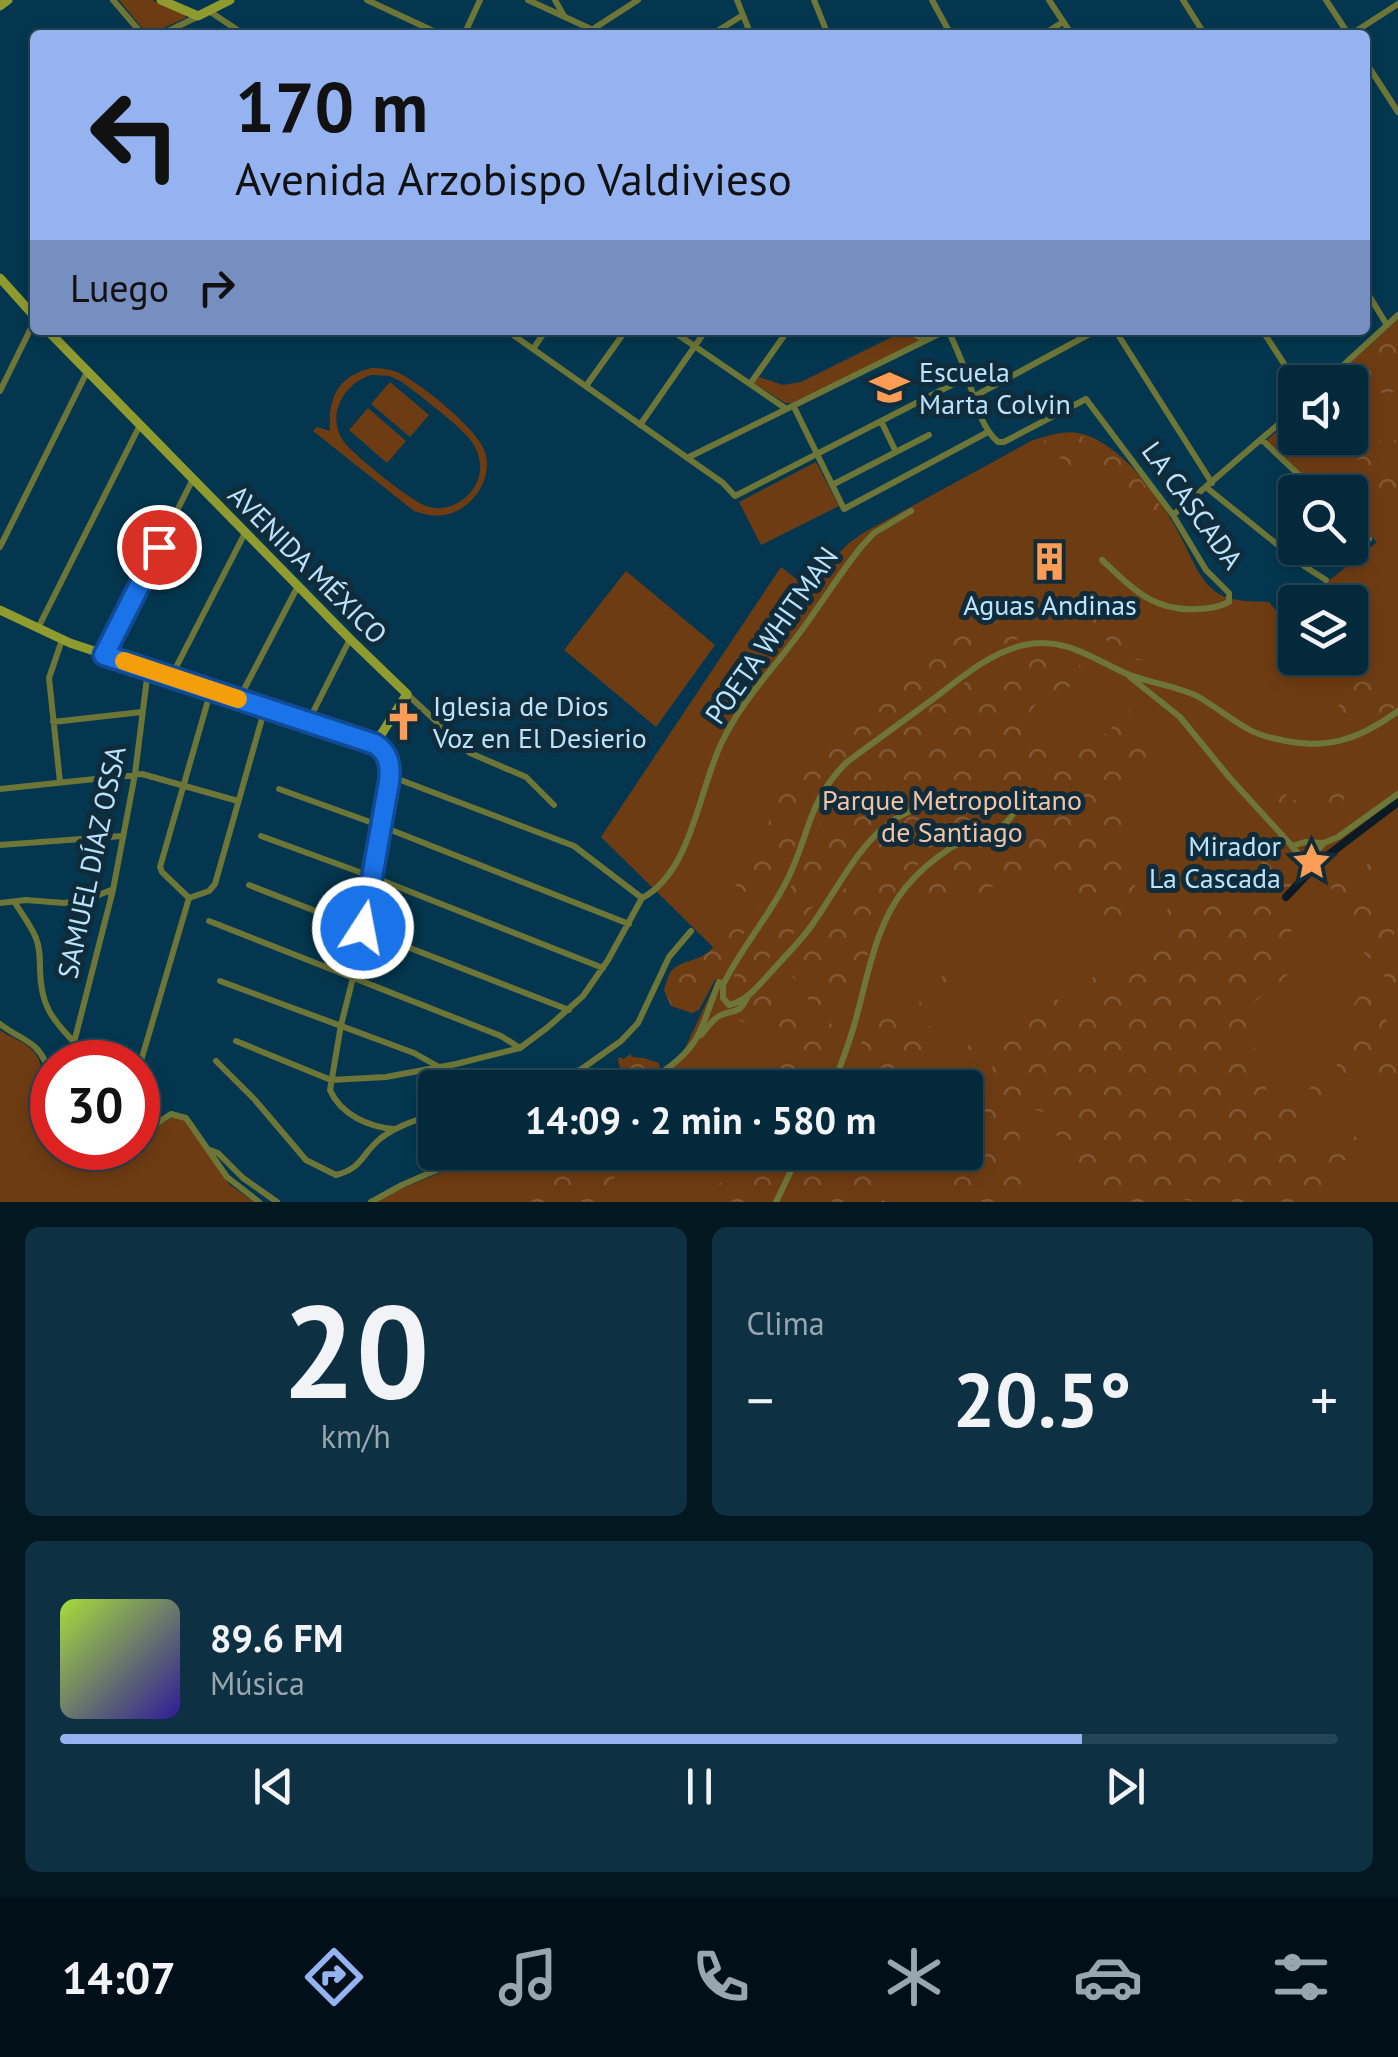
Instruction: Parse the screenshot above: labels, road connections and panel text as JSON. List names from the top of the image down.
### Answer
{
  "streets": {
    "street": [
      "LA CASCADA",
      "AVENIDA MÉXICO",
      "POETA WHITMAN",
      "SAMUEL DÍAZ OSSA"
    ]
  },
  "parks": ["Parque Metropolitano de Santiago"],
  "places": {
    "school or university": ["Escuela Marta Colvin"],
    "building": ["Aguas Andinas"],
    "church": ["Iglesia de Dios Voz en El Desierio"],
    "place": ["Mirador La Cascada"]
  },
  "page": {
    "turn": ["170 m", "Avenida Arzobispo Valdivieso"],
    "then": "Luego",
    "limit": "30",
    "trip": "14:09 · 2 min · 580 m",
    "tile": [
      ["20", "km/h"],
      "Clima"
    ],
    "heat": ["−", "20.5°", "+"],
    "song": ["89.6 FM", "Música"],
    "tabs": "14:07"
  }
}
